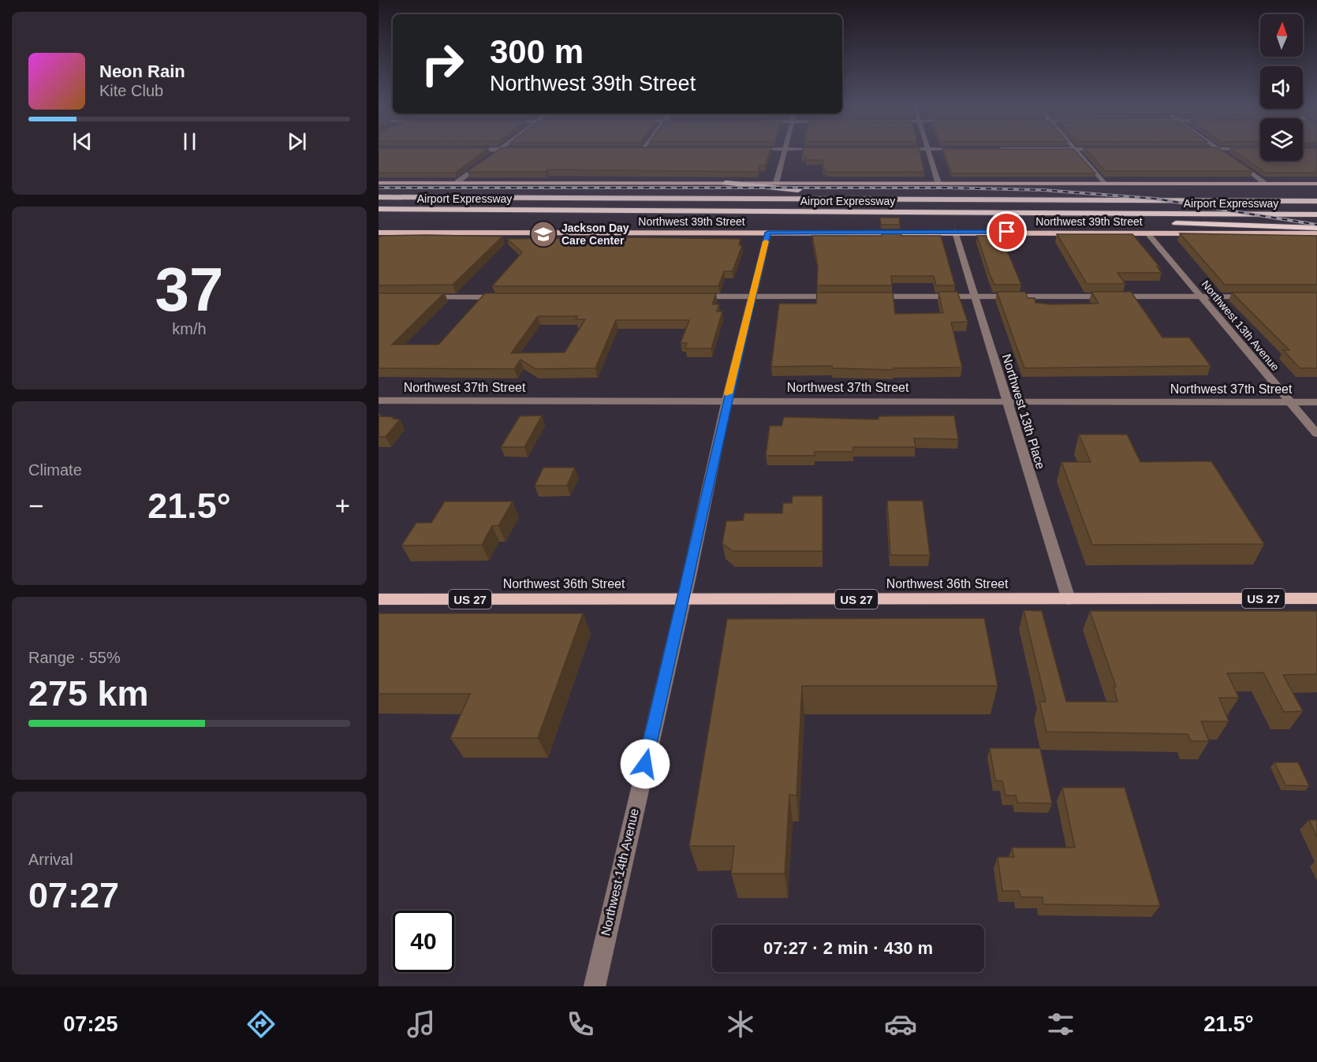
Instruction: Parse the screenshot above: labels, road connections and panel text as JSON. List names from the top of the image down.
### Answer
{
  "streets": {
    "highway": ["Airport Expressway"],
    "main road": ["Northwest 39th Street", "Northwest 36th Street", "US 27"],
    "street": [
      "Northwest 13th Avenue",
      "Northwest 37th Street",
      "Northwest 13th Place",
      "Northwest 14th Avenue"
    ]
  },
  "crossings": [
    ["Northwest 39th Street", "Northwest 13th Avenue"],
    ["Northwest 39th Street", "Northwest 13th Place"],
    ["Northwest 39th Street", "Northwest 14th Avenue"],
    ["Northwest 13th Avenue", "Northwest 37th Street"],
    ["Northwest 37th Street", "Northwest 13th Place"],
    ["Northwest 37th Street", "Northwest 14th Avenue"],
    ["Northwest 13th Place", "Northwest 36th Street"],
    ["Northwest 36th Street", "Northwest 14th Avenue"]
  ],
  "places": {
    "school or university": ["Jackson Day Care Center"]
  },
  "north": "top",
  "page": {
    "turn": ["300 m", "Northwest 39th Street"],
    "song": ["Neon Rain", "Kite Club"],
    "tile": [
      ["37", "km/h"],
      "Climate",
      ["Range · 55%", "275 km"],
      ["Arrival", "07:27"]
    ],
    "heat": ["−", "21.5°", "+"],
    "limit": "40",
    "trip": "07:27 · 2 min · 430 m",
    "tabs": ["07:25", "21.5°"]
  }
}
